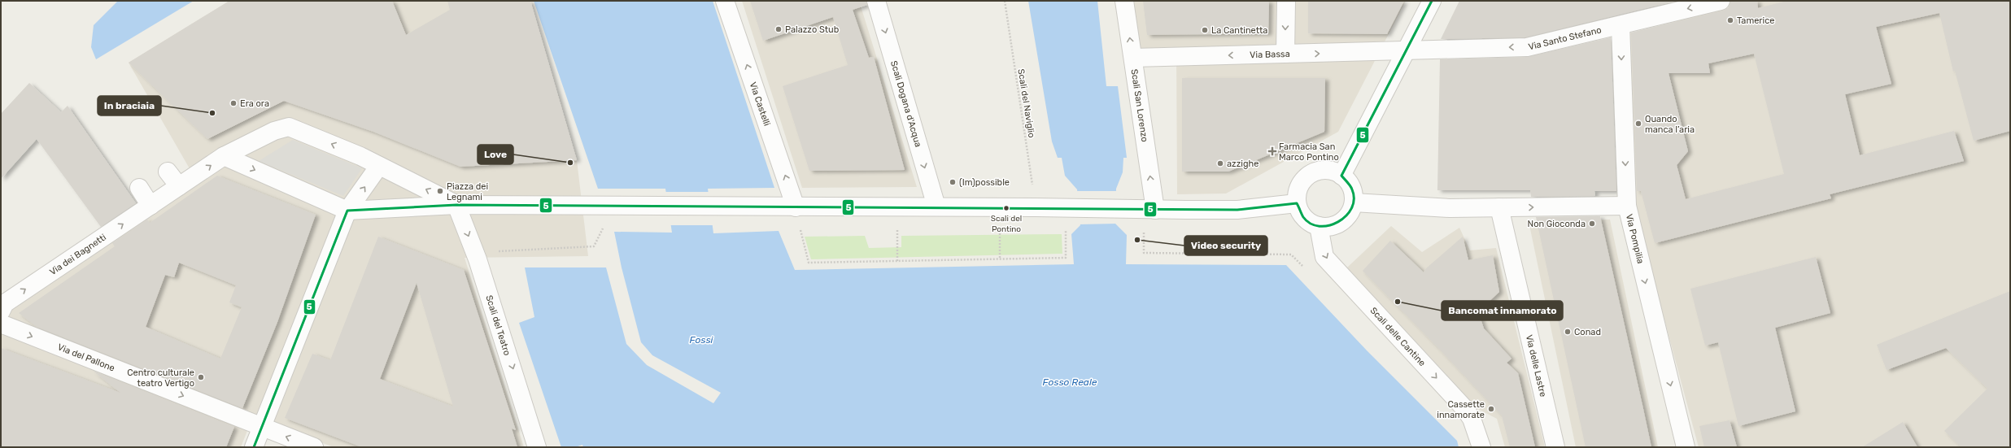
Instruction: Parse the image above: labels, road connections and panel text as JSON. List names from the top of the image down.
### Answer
{
  "streets": {
    "street": [
      "Via Santo Stefano",
      "Via Bassa",
      "Via Castelli",
      "Scali Dogana d'Acqua",
      "Scali San Lorenzo",
      "Via Pompilia",
      "Via dei Bagnetti",
      "Scali del Teatro",
      "Scali delle Cantine",
      "Via del Pallone",
      "Via delle Lastre"
    ],
    "path": ["Scali del Naviglio"]
  },
  "crossings": [
    ["Via Santo Stefano", "Via Bassa"],
    ["Via Santo Stefano", "Via Pompilia"],
    ["Via Bassa", "Scali San Lorenzo"]
  ],
  "one_way": [
    "Via Castelli",
    "Scali Dogana d'Acqua",
    "Scali San Lorenzo",
    "Via Pompilia",
    "Via dei Bagnetti",
    "Scali del Teatro",
    "Scali delle Cantine"
  ],
  "water": ["Fossi", "Fosso Reale"],
  "places": {
    "other": [
      "Tamerice",
      "Palazzo Stub",
      "La Cantinetta",
      "Era ora",
      "In braciaia",
      "Quando manca l’aria",
      "Love",
      "azzighe",
      "(Im)possible",
      "Piazza dei Legnami",
      "Scali del Pontino",
      "Non Gioconda",
      "Video security",
      "Bancomat innamorato",
      "Conad",
      "Centro culturale teatro Vertigo",
      "Cassette innamorate"
    ],
    "health": ["Farmacia San Marco Pontino"]
  },
  "lines": ["transit line 5"]
}
